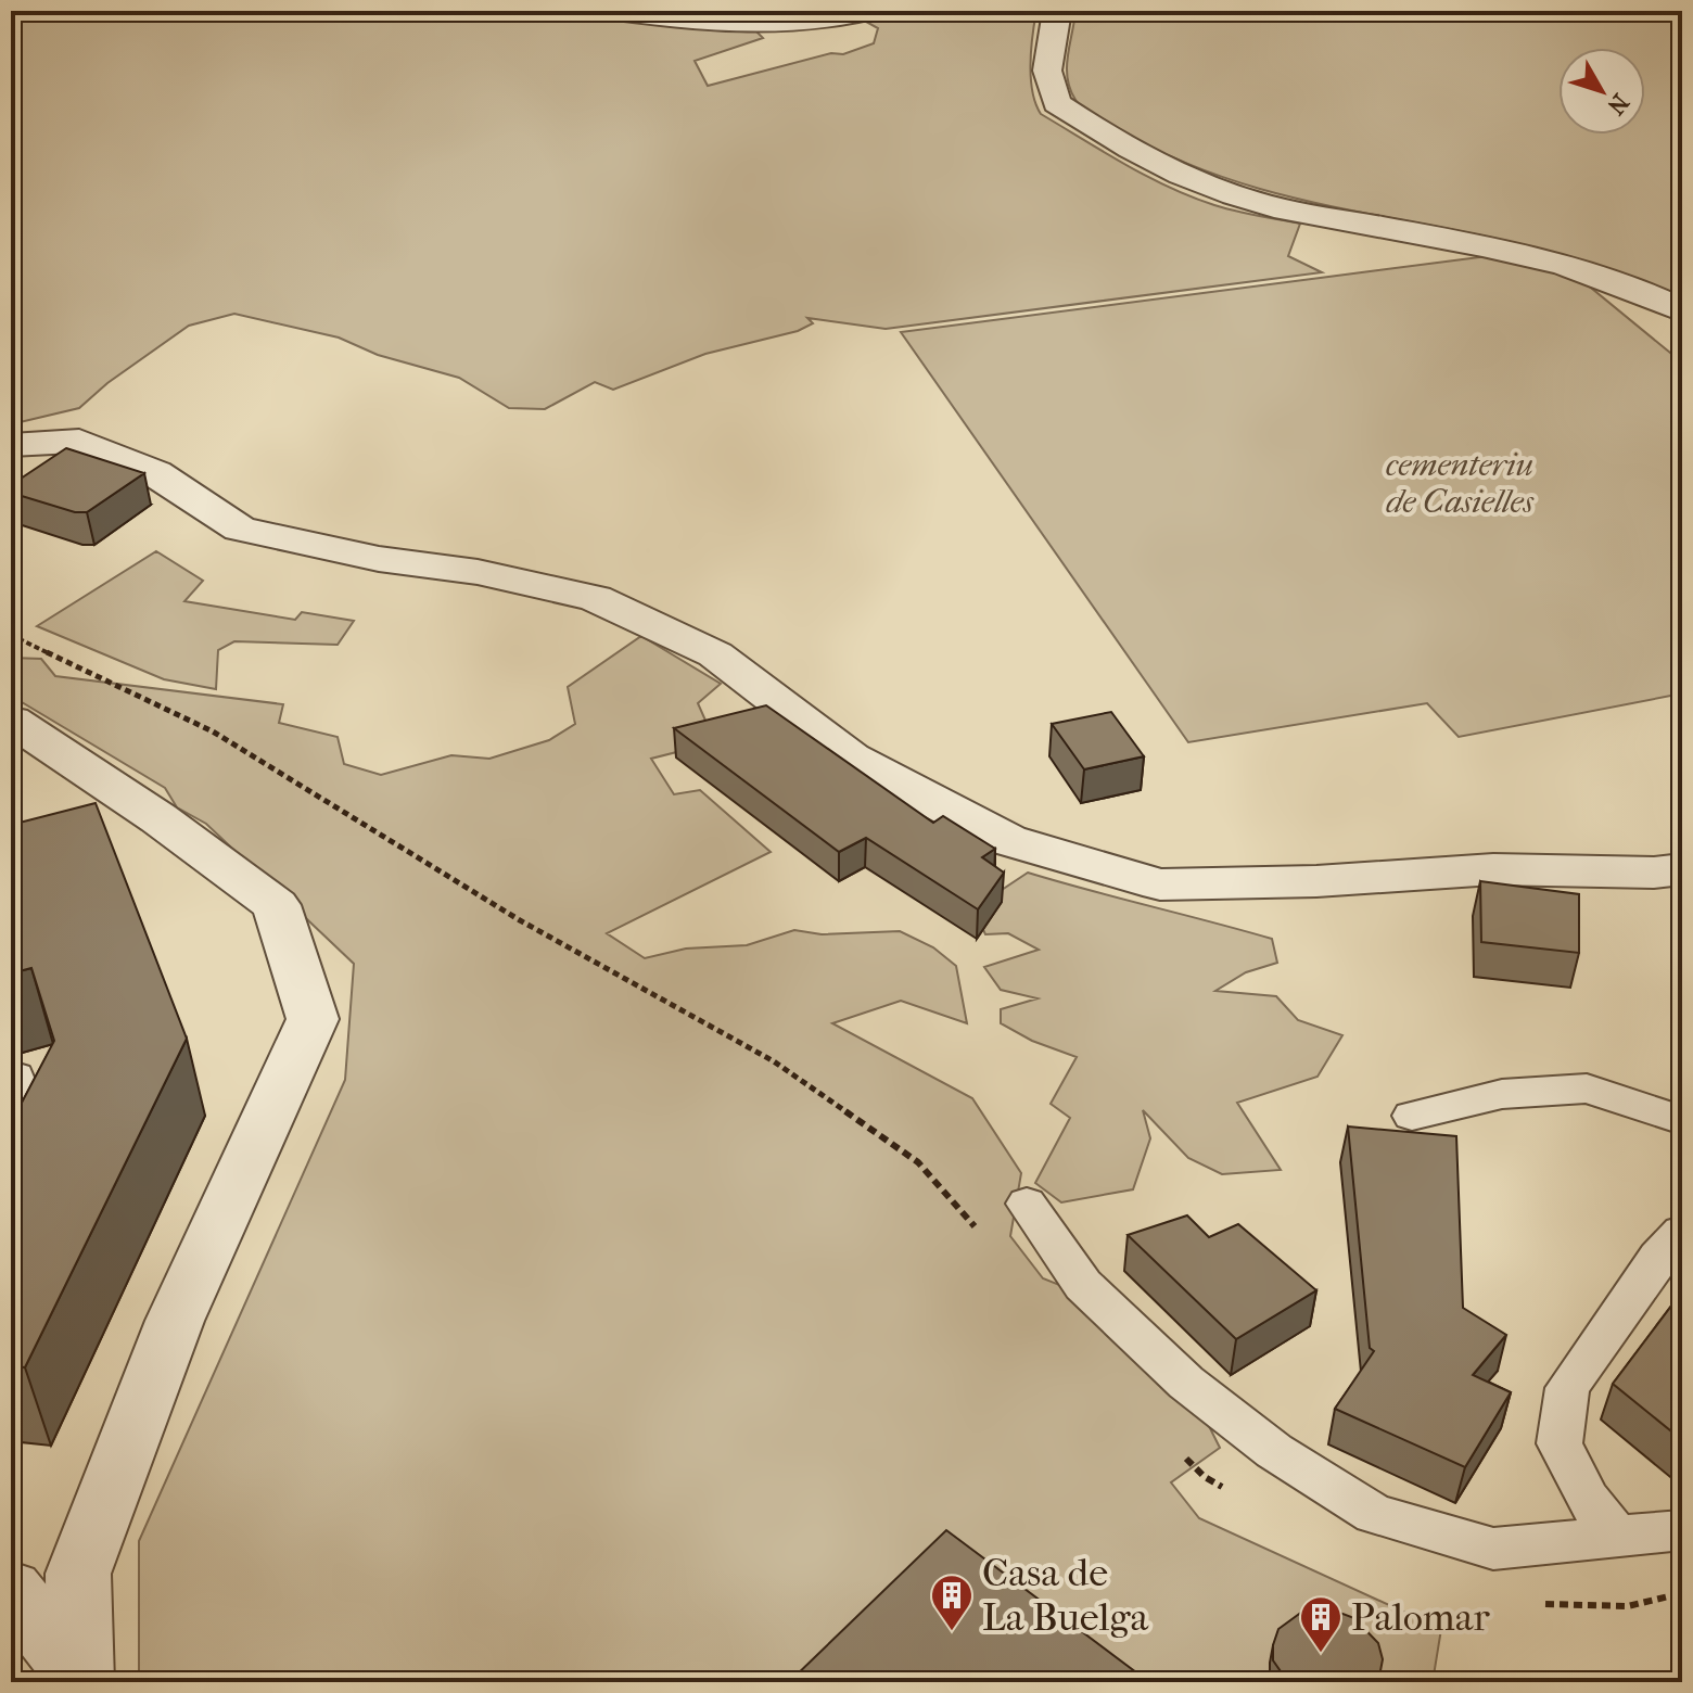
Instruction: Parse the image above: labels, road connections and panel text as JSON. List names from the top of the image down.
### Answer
{
  "parks": ["cementeriu de Casielles"],
  "places": {
    "building": ["Casa de La Buelga", "Palomar"]
  },
  "north": "bottom right"
}
